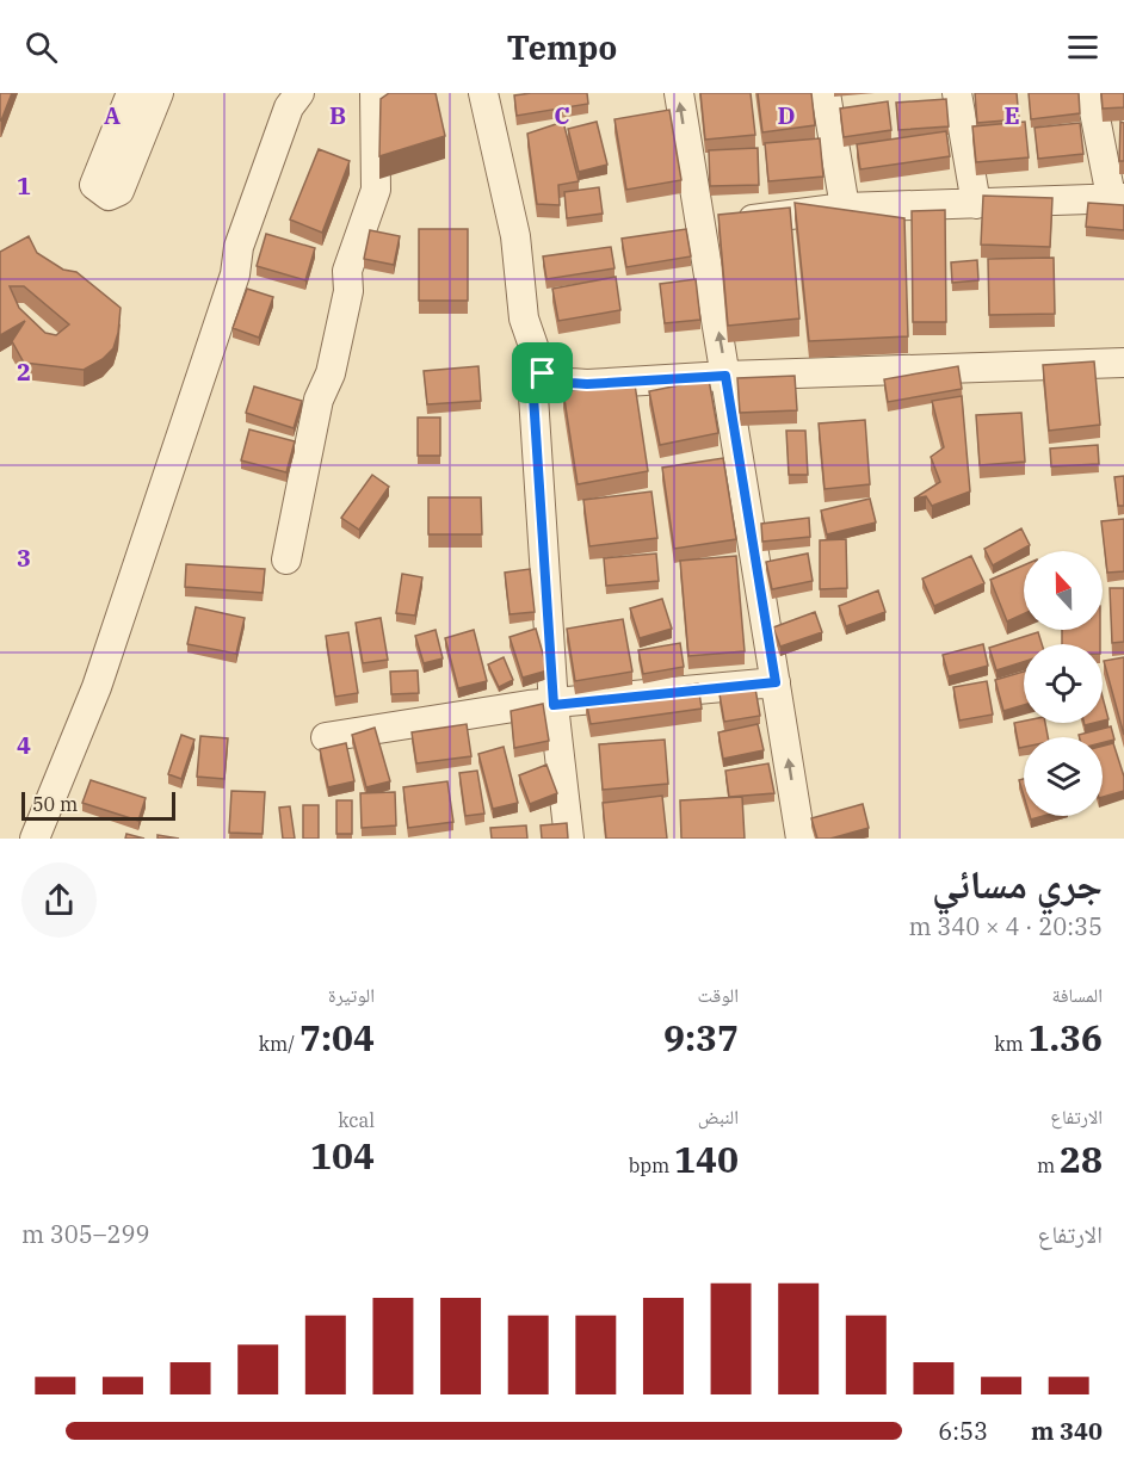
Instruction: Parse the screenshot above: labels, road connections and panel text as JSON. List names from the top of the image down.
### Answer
{
  "scale_bar": "50 m",
  "north": "top",
  "page": {
    "header": "Tempo",
    "scale": "50 m",
    "heading": ["جري مسائي", "20:35 · 4 × 340 m"],
    "stats": [
      ["المسافة", "1.36 km"],
      ["الوقت", "9:37"],
      ["الوتيرة", "7:04 /km"],
      ["الارتفاع", "28 m"],
      ["النبض", "140 bpm"],
      ["kcal", "104"]
    ],
    "chart": ["الارتفاع", "299–305 m"],
    "list": [
      {
        "name": "340 m",
        "note": "6:53"
      }
    ]
  },
  "grid": {
    "columns": [
      "A",
      "B",
      "C",
      "D",
      "E"
    ],
    "rows": [
      "1",
      "2",
      "3",
      "4"
    ]
  }
}
